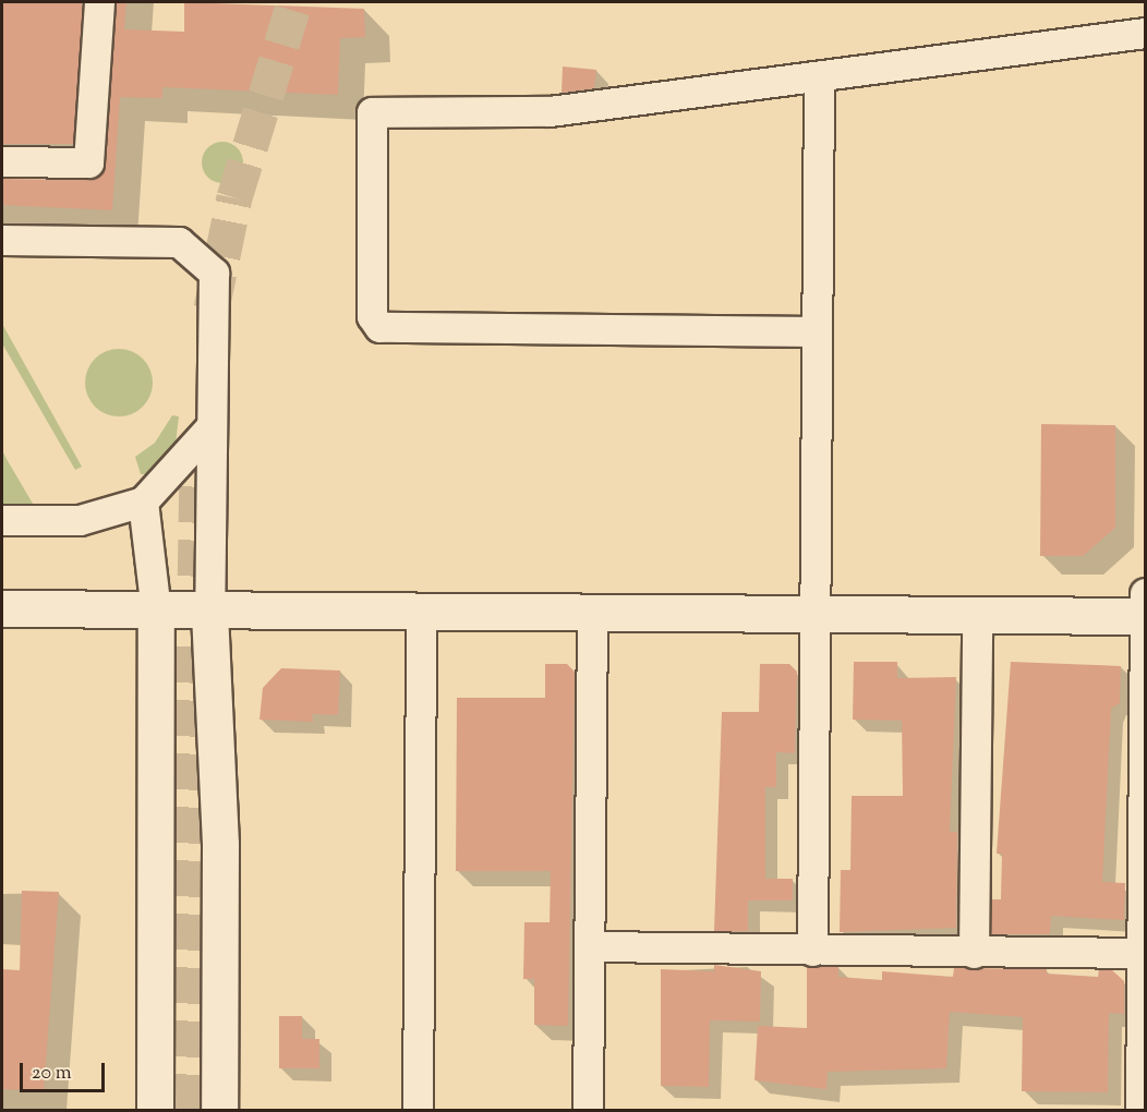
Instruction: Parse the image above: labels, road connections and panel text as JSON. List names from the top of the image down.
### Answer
{
  "scale_bar": "20 m"
}
